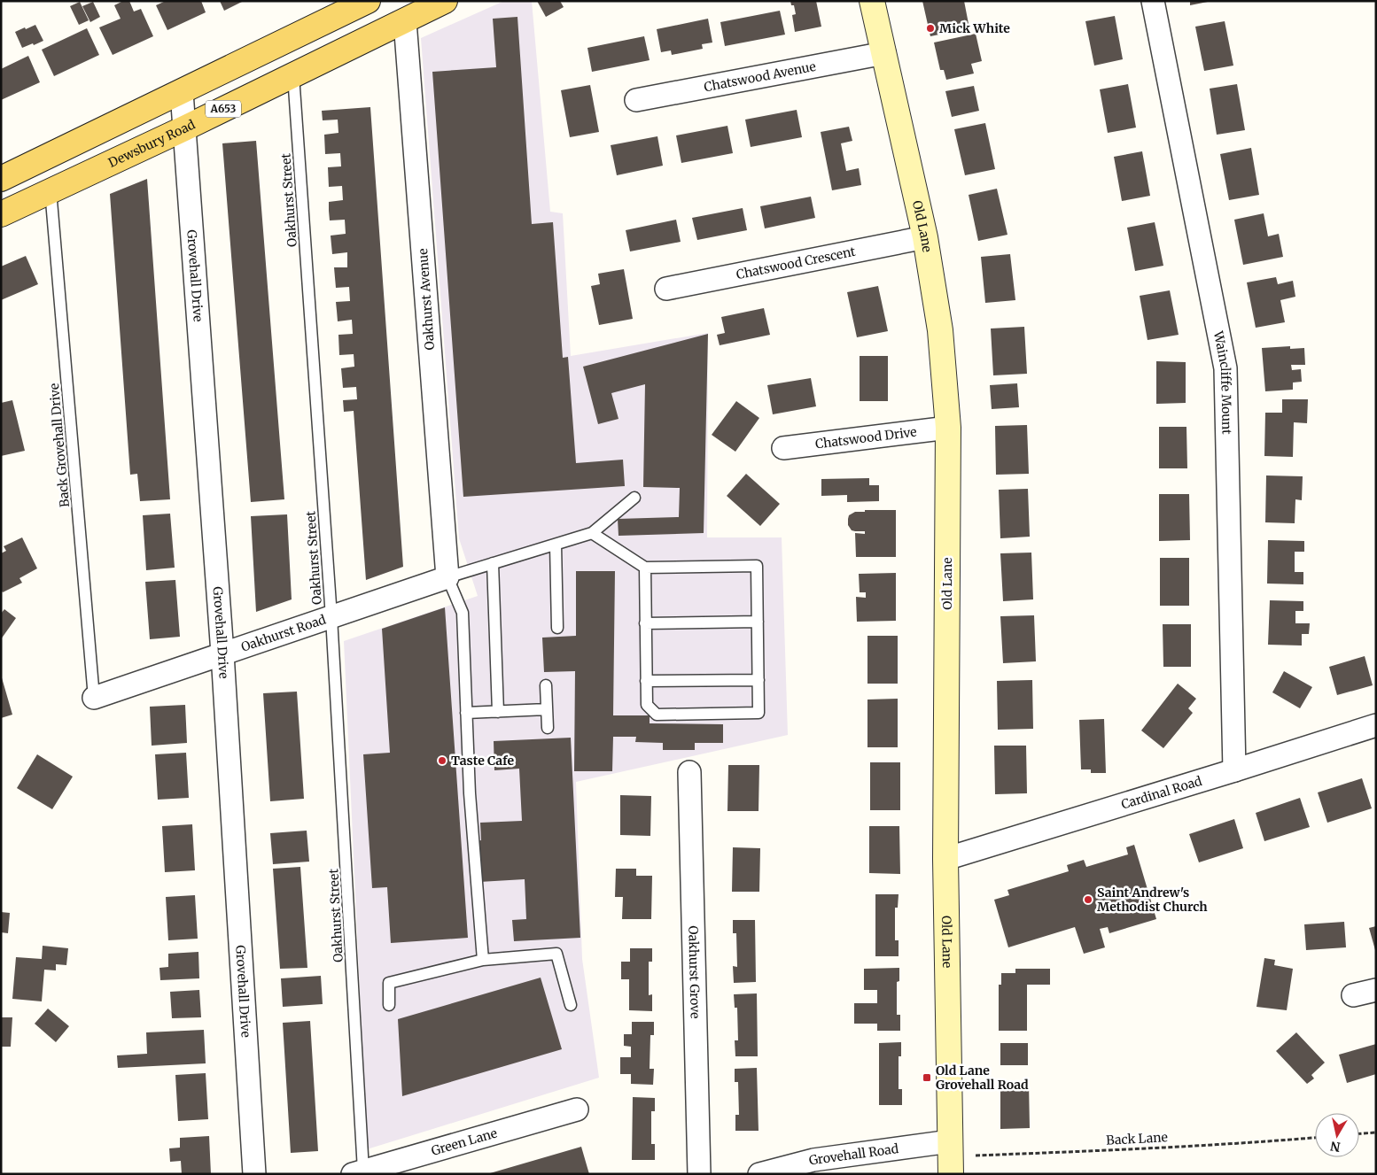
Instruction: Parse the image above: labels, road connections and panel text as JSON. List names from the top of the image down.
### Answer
{
  "streets": {
    "main road": ["A653", "Dewsbury Road"],
    "street": [
      "Chatswood Avenue",
      "Old Lane",
      "Chatswood Crescent",
      "Grovehall Drive",
      "Oakhurst Avenue",
      "Waincliffe Mount",
      "Chatswood Drive",
      "Oakhurst Road",
      "Cardinal Road",
      "Oakhurst Grove",
      "Green Lane",
      "Grovehall Road"
    ],
    "lane": ["Oakhurst Street", "Back Grovehall Drive"],
    "path": ["Back Lane"]
  },
  "crossings": [
    ["Chatswood Avenue", "Old Lane"],
    ["Dewsbury Road", "Oakhurst Street"],
    ["Dewsbury Road", "Grovehall Drive"],
    ["Dewsbury Road", "Oakhurst Avenue"],
    ["Dewsbury Road", "Back Grovehall Drive"],
    ["Oakhurst Street", "Oakhurst Road"],
    ["Oakhurst Street", "Green Lane"],
    ["Old Lane", "Chatswood Crescent"],
    ["Old Lane", "Chatswood Drive"],
    ["Old Lane", "Cardinal Road"],
    ["Old Lane", "Back Lane"],
    ["Old Lane", "Grovehall Road"],
    ["Grovehall Drive", "Oakhurst Road"],
    ["Oakhurst Avenue", "Oakhurst Road"],
    ["Waincliffe Mount", "Cardinal Road"],
    ["Back Grovehall Drive", "Oakhurst Road"],
    ["Back Lane", "Grovehall Road"]
  ],
  "places": {
    "other": ["Mick White", "Taste Cafe", "Saint Andrew's Methodist Church"],
    "transit": ["Old Lane Grovehall Road"]
  },
  "north": "bottom"
}
